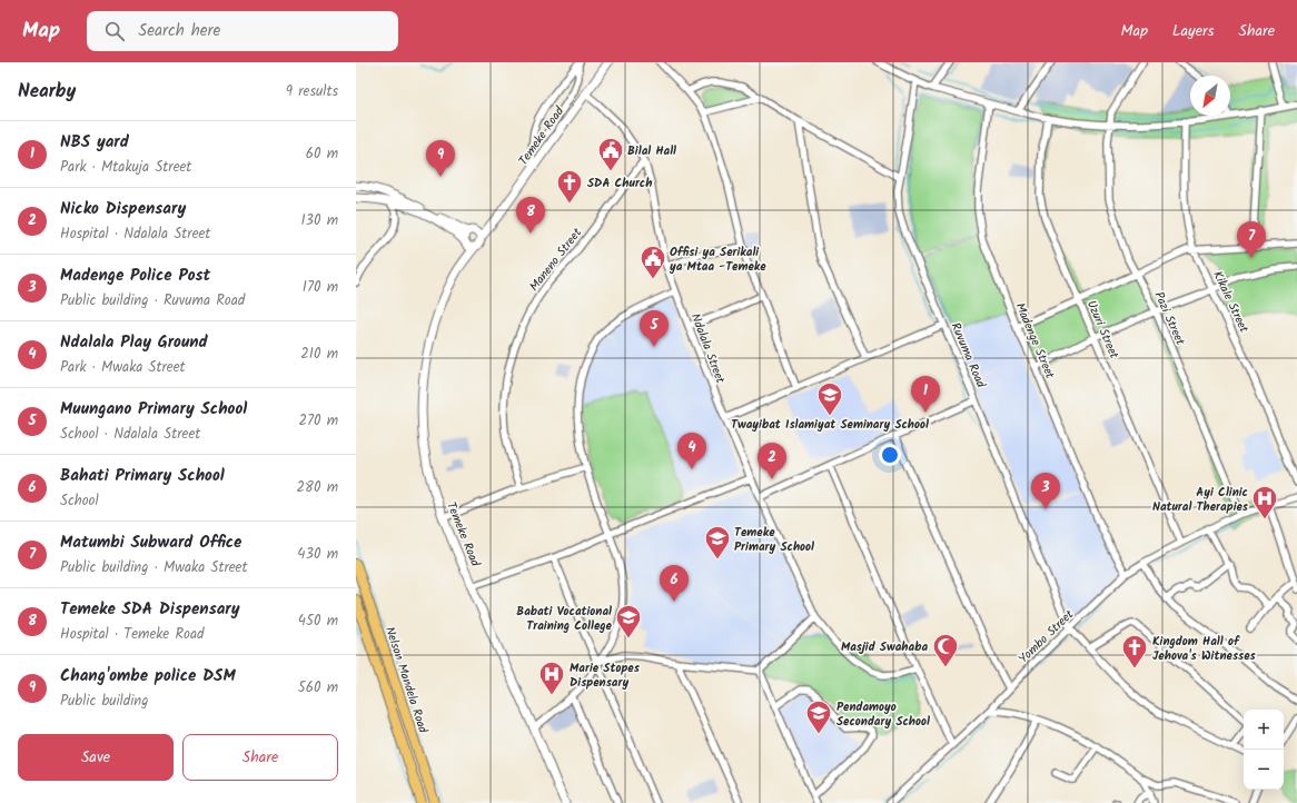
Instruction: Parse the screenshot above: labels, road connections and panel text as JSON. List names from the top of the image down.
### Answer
{
  "streets": {
    "main road": ["Nelson Mandela Road"],
    "street": [
      "Temeke Road",
      "Maneno Street",
      "Kikale Street",
      "Pazi Street",
      "Uzuri Street",
      "Madenge Street",
      "Ndalala Street",
      "Ruvuma Road",
      "Yombo Street"
    ]
  },
  "crossings": [
    ["Temeke Road", "Ndalala Street"],
    ["Maneno Street", "Ndalala Street"],
    ["Pazi Street", "Yombo Street"],
    ["Uzuri Street", "Yombo Street"],
    ["Madenge Street", "Yombo Street"],
    ["Ruvuma Road", "Yombo Street"]
  ],
  "places": {
    "public building": ["Bilal Hall", "Offisi ya Serikali ya Mtaa -Temeke"],
    "church": ["SDA Church", "Kingdom Hall of Jehova's Witnesses"],
    "school or university": [
      "Twayibat Islamiyat Seminary School",
      "Temeke Primary School",
      "Babati Vocational Training College",
      "Pendamoyo Secondary School"
    ],
    "hospital": ["Ayi Clinic Natural Therapies", "Marie Stopes Dispensary"],
    "mosque": ["Masjid Swahaba"]
  },
  "north": "bottom left",
  "page": {
    "header": "Map",
    "search": "Search here",
    "nav": ["Map", "Layers", "Share"],
    "heading": ["Nearby", "9 results"],
    "list": [
      {
        "mark": "1",
        "name": "NBS yard",
        "note": "Park · Mtakuja Street",
        "value": "60 m"
      },
      {
        "mark": "2",
        "name": "Nicko Dispensary",
        "note": "Hospital · Ndalala Street",
        "value": "130 m"
      },
      {
        "mark": "3",
        "name": "Madenge Police Post",
        "note": "Public building · Ruvuma Road",
        "value": "170 m"
      },
      {
        "mark": "4",
        "name": "Ndalala Play Ground",
        "note": "Park · Mwaka Street",
        "value": "210 m"
      },
      {
        "mark": "5",
        "name": "Muungano Primary School",
        "note": "School · Ndalala Street",
        "value": "270 m"
      },
      {
        "mark": "6",
        "name": "Bahati Primary School",
        "note": "School",
        "value": "280 m"
      },
      {
        "mark": "7",
        "name": "Matumbi Subward Office",
        "note": "Public building · Mwaka Street",
        "value": "430 m"
      },
      {
        "mark": "8",
        "name": "Temeke SDA Dispensary",
        "note": "Hospital · Temeke Road",
        "value": "450 m"
      },
      {
        "mark": "9",
        "name": "Chang'ombe police DSM",
        "note": "Public building",
        "value": "560 m"
      }
    ],
    "pins": [
      "9",
      "8",
      "7",
      "5",
      "1",
      "4",
      "2",
      "3",
      "6"
    ],
    "map_buttons": ["+", "−"],
    "buttons": ["Save", "Share"]
  }
}
